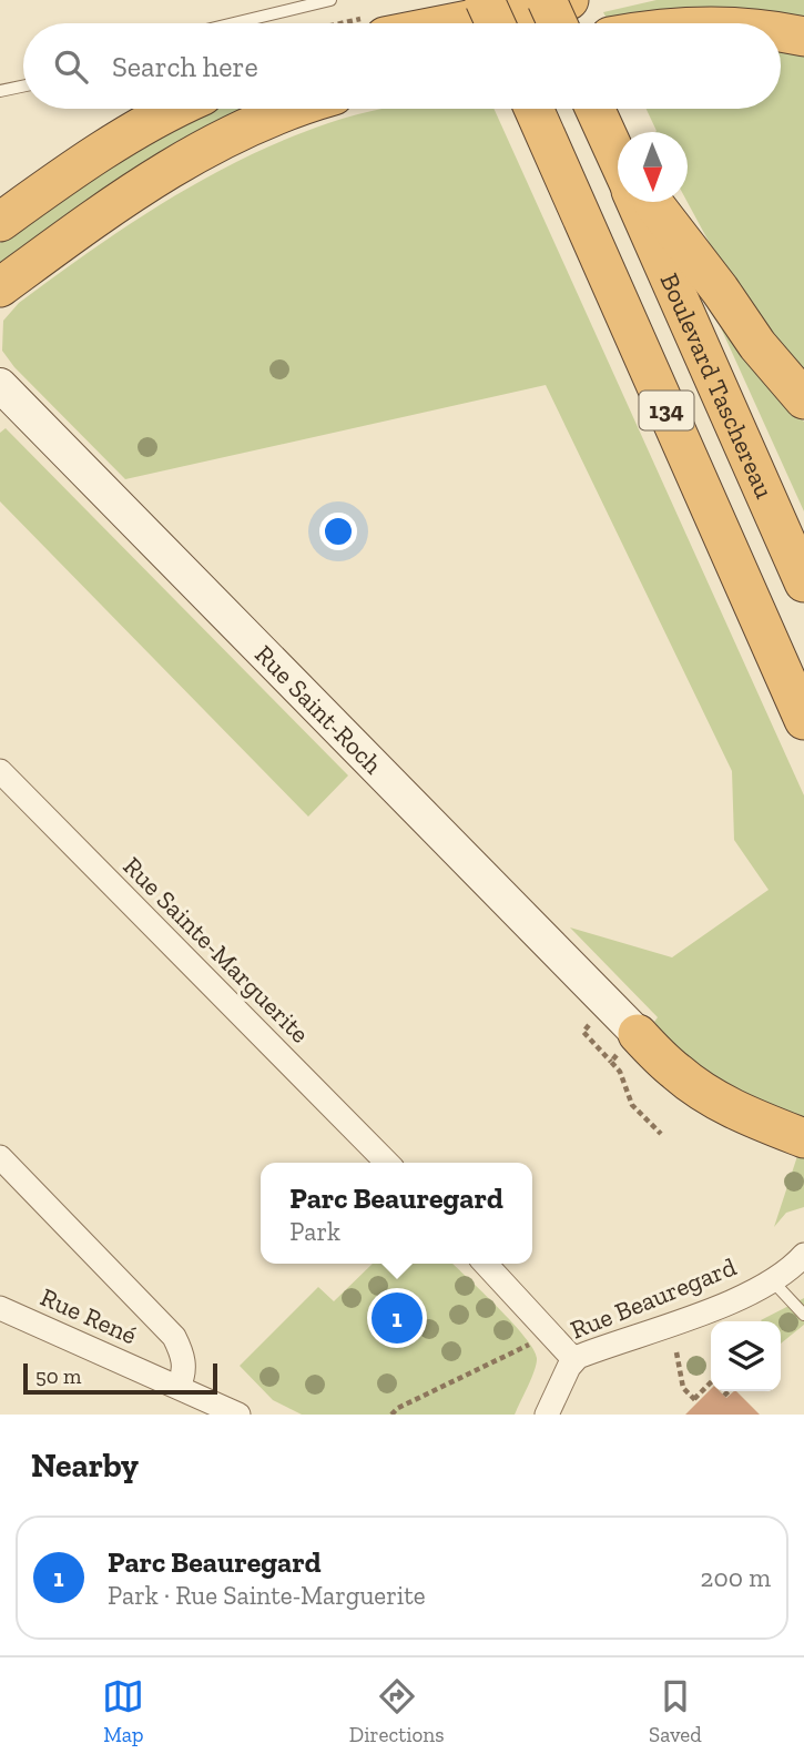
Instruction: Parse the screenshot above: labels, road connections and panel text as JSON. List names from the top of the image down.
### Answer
{
  "streets": {
    "highway": ["Boulevard Taschereau", "134"],
    "main road": ["Rue Saint-Roch"],
    "street": ["Rue Sainte-Marguerite", "Rue Beauregard", "Rue René"]
  },
  "scale_bar": "50 m",
  "north": "bottom",
  "page": {
    "search": "Search here",
    "popup": ["Parc Beauregard", "Park"],
    "pins": "1",
    "scale": "50 m",
    "heading": "Nearby",
    "list": [
      {
        "mark": "1",
        "name": "Parc Beauregard",
        "note": "Park · Rue Sainte-Marguerite",
        "value": "200 m"
      }
    ],
    "nav": ["Map", "Directions", "Saved"]
  }
}
